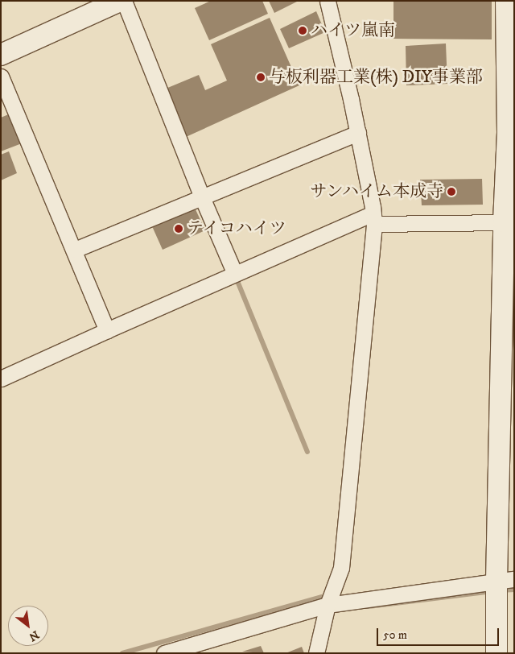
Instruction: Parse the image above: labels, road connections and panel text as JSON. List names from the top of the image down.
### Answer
{
  "places": [
    "ハイツ嵐南",
    "与板利器工業(株) DIY事業部",
    "サンハイム本成寺",
    "テイコハイツ"
  ],
  "scale_bar": "50 m",
  "north": "bottom right"
}
